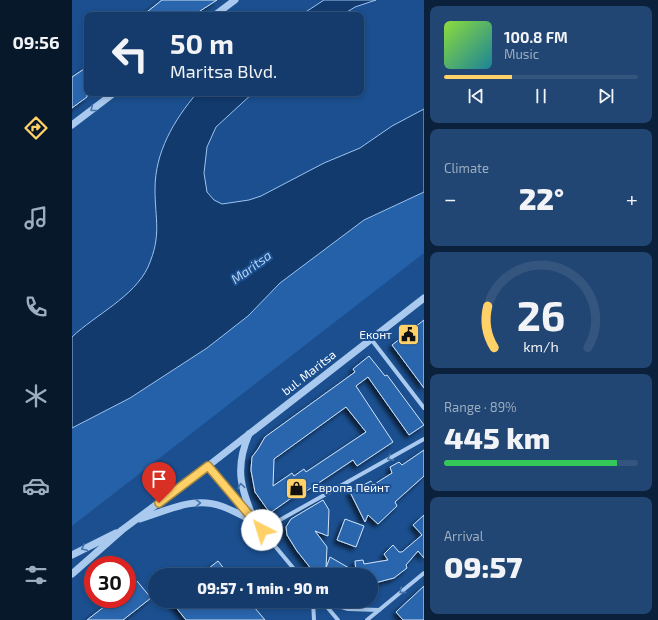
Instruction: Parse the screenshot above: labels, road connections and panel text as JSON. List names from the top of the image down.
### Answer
{
  "streets": {
    "street": ["bul. Maritsa"]
  },
  "water": ["Maritsa"],
  "places": {
    "public building": ["Еконт"],
    "shop": ["Европа Пейнт"]
  },
  "page": {
    "tabs": "09:56",
    "turn": ["50 m", "Maritsa Blvd."],
    "song": ["100.8 FM", "Music"],
    "tile": [
      "Climate",
      ["Range · 89%", "445 km"],
      ["Arrival", "09:57"]
    ],
    "heat": ["−", "22°", "+"],
    "limit": "30",
    "trip": "09:57 · 1 min · 90 m",
    "gauge": ["26", "km/h"]
  }
}
